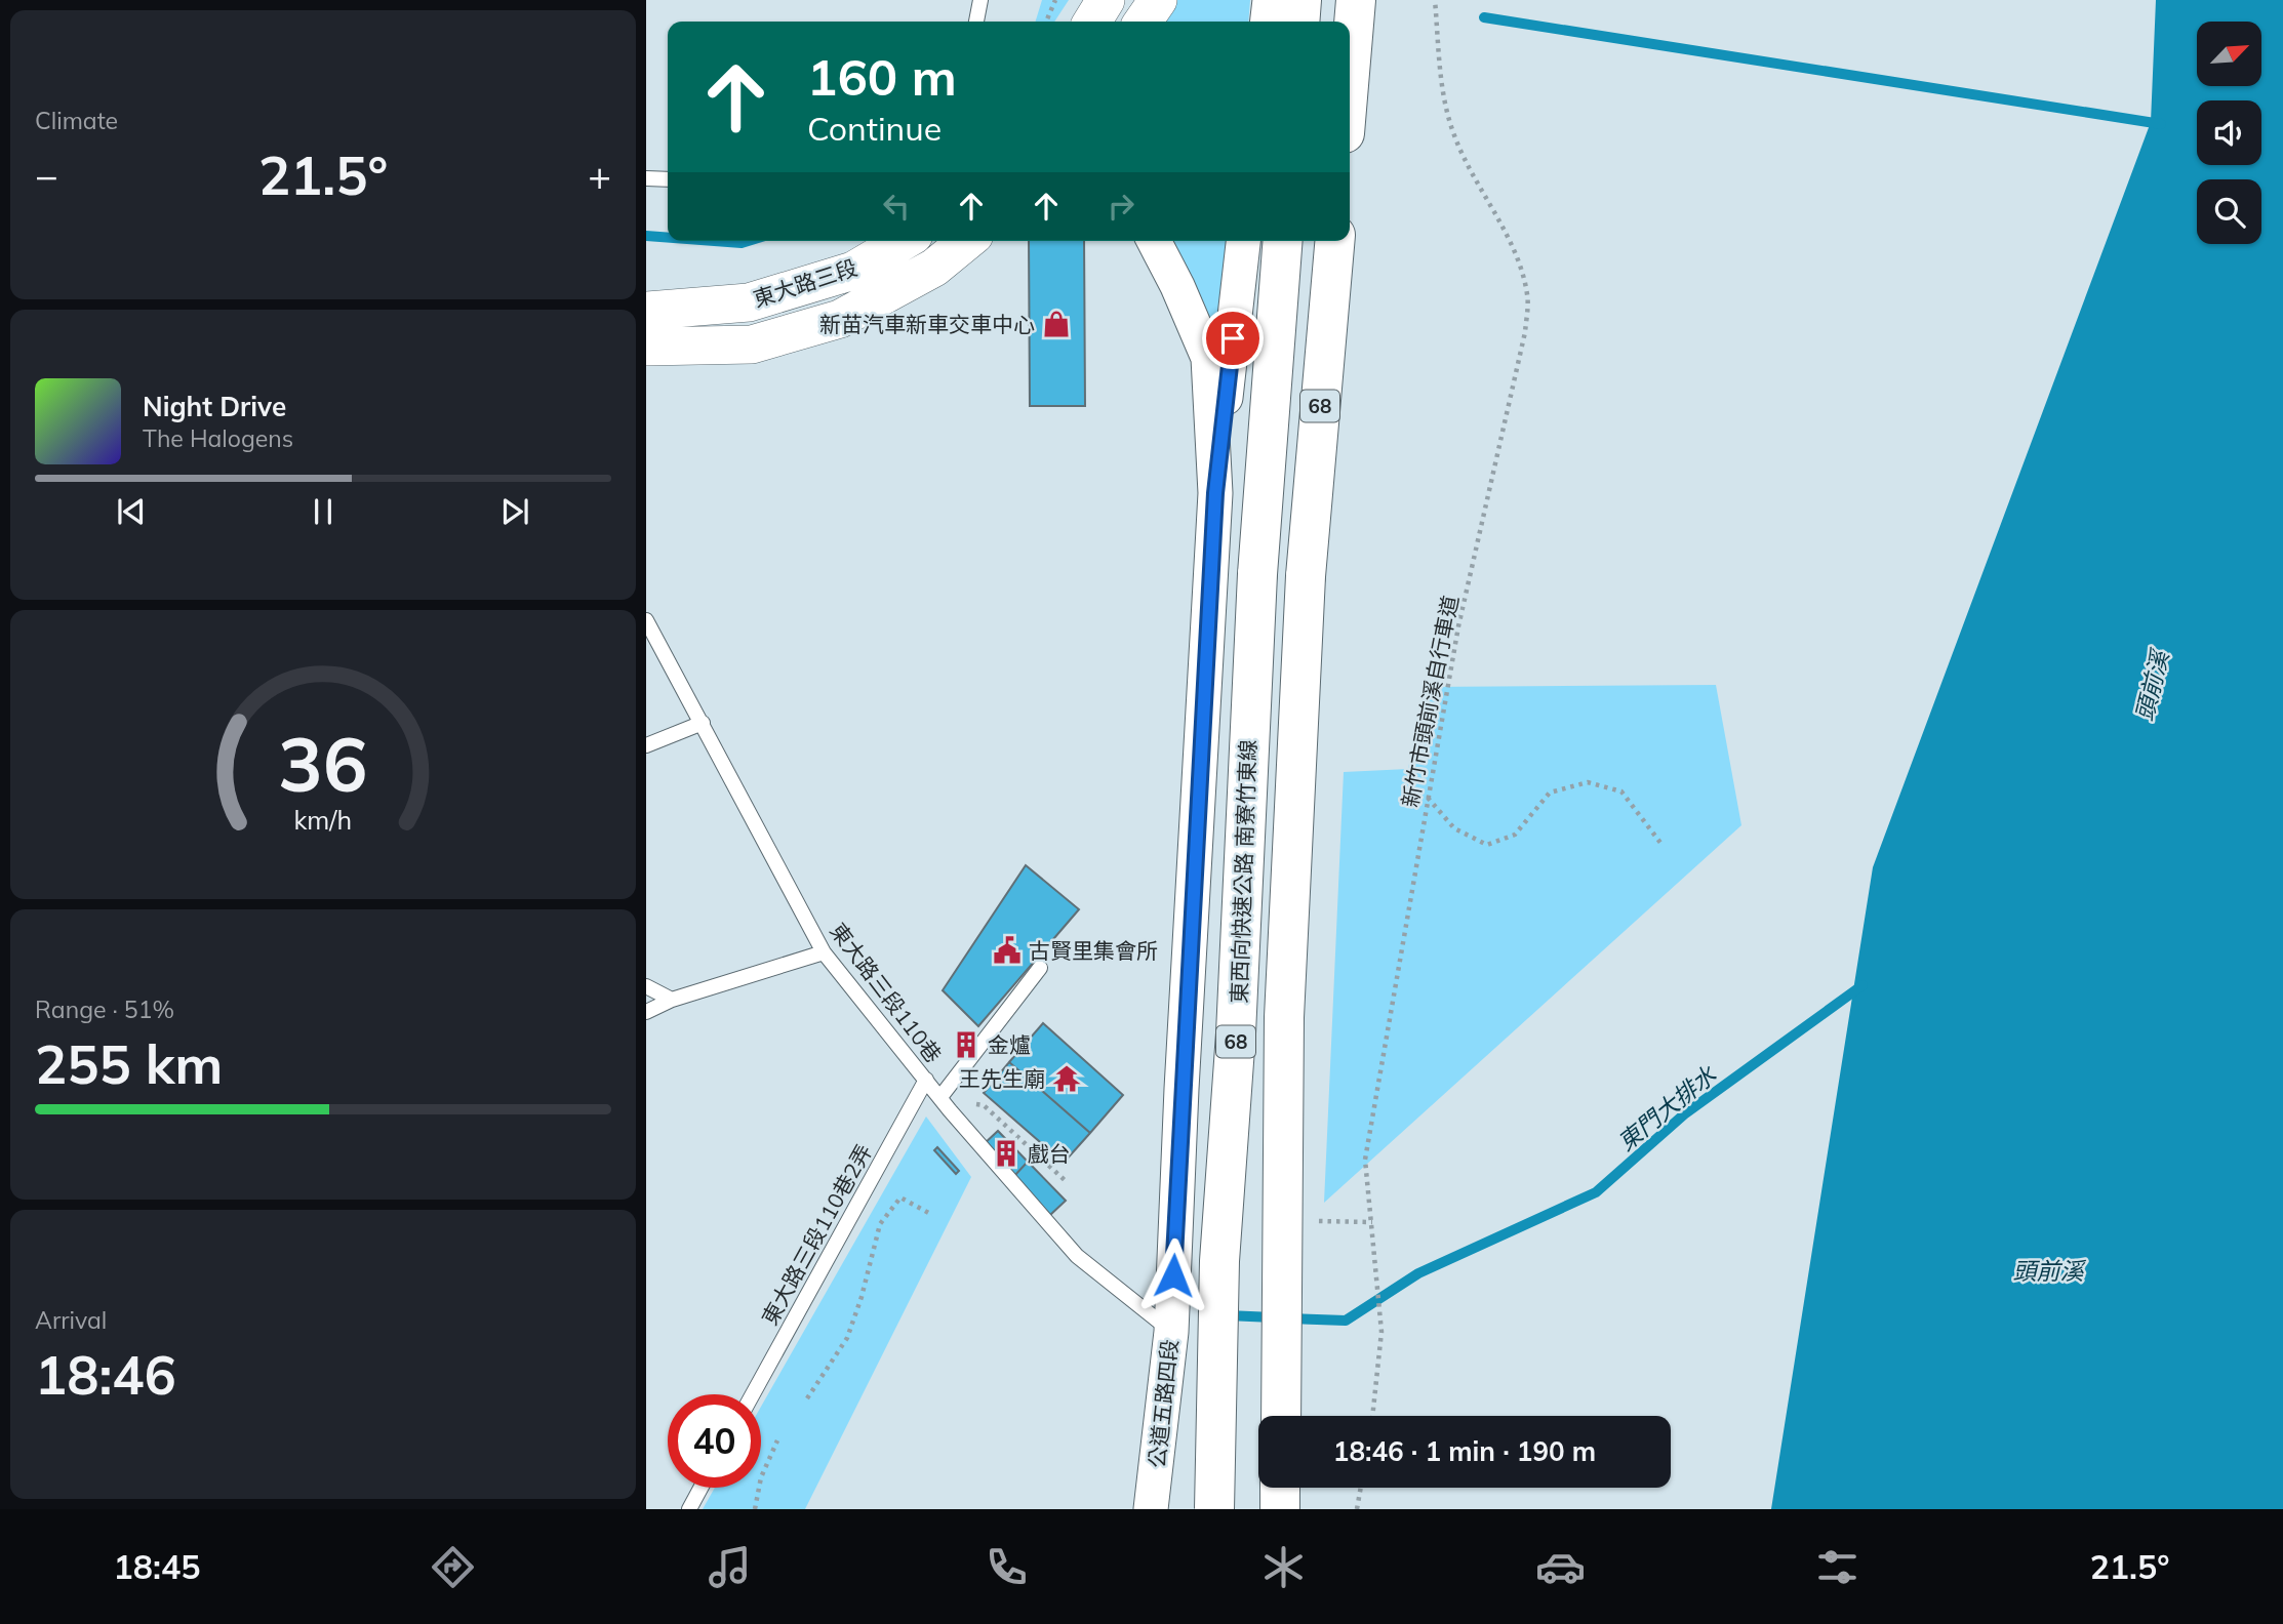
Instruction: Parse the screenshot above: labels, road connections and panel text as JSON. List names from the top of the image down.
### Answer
{
  "streets": {
    "highway": ["68", "東西向快速公路 南寮竹東線"],
    "main road": ["東大路三段"],
    "street": ["公道五路四段"],
    "lane": ["東大路三段110巷", "東大路三段110巷2弄"],
    "path": ["新竹市頭前溪自行車道"]
  },
  "crossings": [
    ["東大路三段110巷", "東大路三段110巷2弄"],
    ["東大路三段110巷", "公道五路四段"]
  ],
  "water": ["頭前溪", "東門大排水"],
  "places": {
    "shop": ["新苗汽車新車交車中心"],
    "public building": ["古賢里集會所"],
    "building": ["金爐", "戲台"],
    "temple": ["王先生廟"]
  },
  "north": "top right",
  "page": {
    "tile": [
      "Climate",
      ["Range · 51%", "255 km"],
      ["Arrival", "18:46"]
    ],
    "turn": ["160 m", "Continue"],
    "heat": ["−", "21.5°", "+"],
    "song": ["Night Drive", "The Halogens"],
    "limit": "40",
    "trip": "18:46 · 1 min · 190 m",
    "tabs": ["18:45", "21.5°"],
    "gauge": ["36", "km/h"]
  }
}
